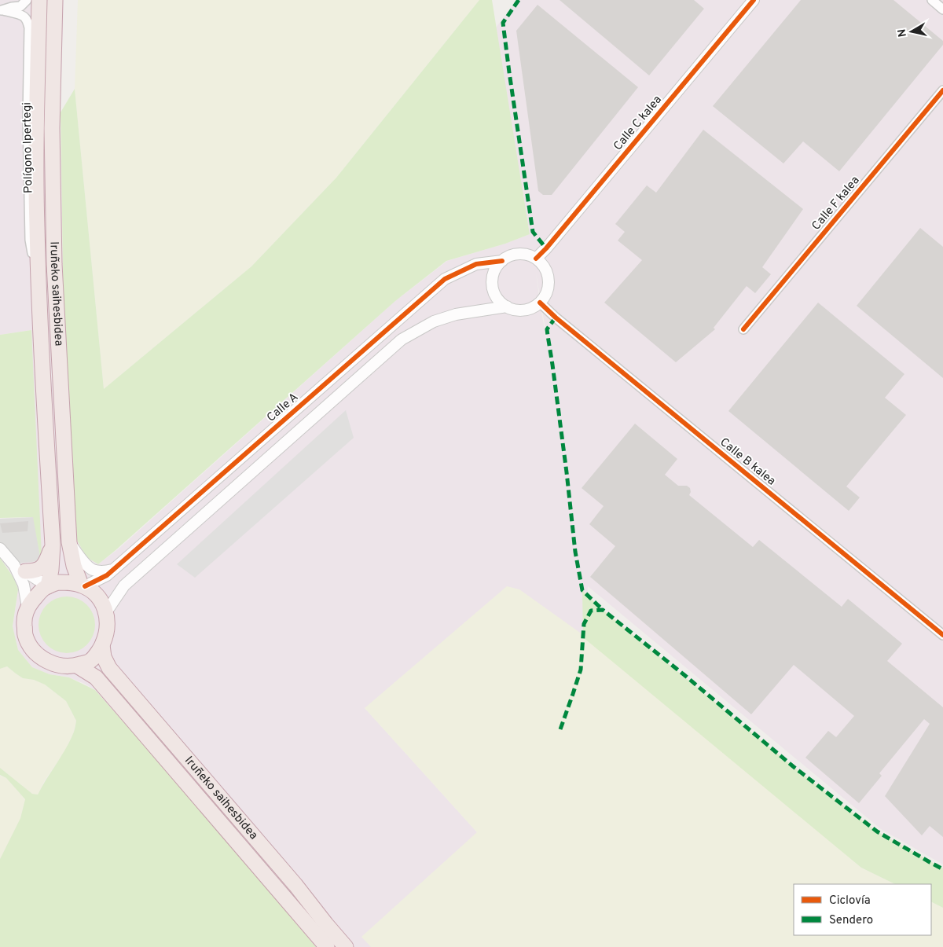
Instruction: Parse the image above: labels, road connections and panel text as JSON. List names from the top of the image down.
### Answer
{
  "streets": {
    "highway": ["Iruñeko saihesbidea"],
    "street": [
      "Calle C kalea",
      "Polígono Ipertegi",
      "Calle F kalea",
      "Calle A",
      "Calle B kalea"
    ]
  },
  "crossings": [
    ["Calle C kalea", "Calle A"],
    ["Calle C kalea", "Calle B kalea"],
    ["Polígono Ipertegi", "Iruñeko saihesbidea"],
    ["Iruñeko saihesbidea", "Calle A"],
    ["Calle A", "Calle B kalea"]
  ],
  "legend": ["Ciclovía", "Sendero"],
  "north": "left"
}
